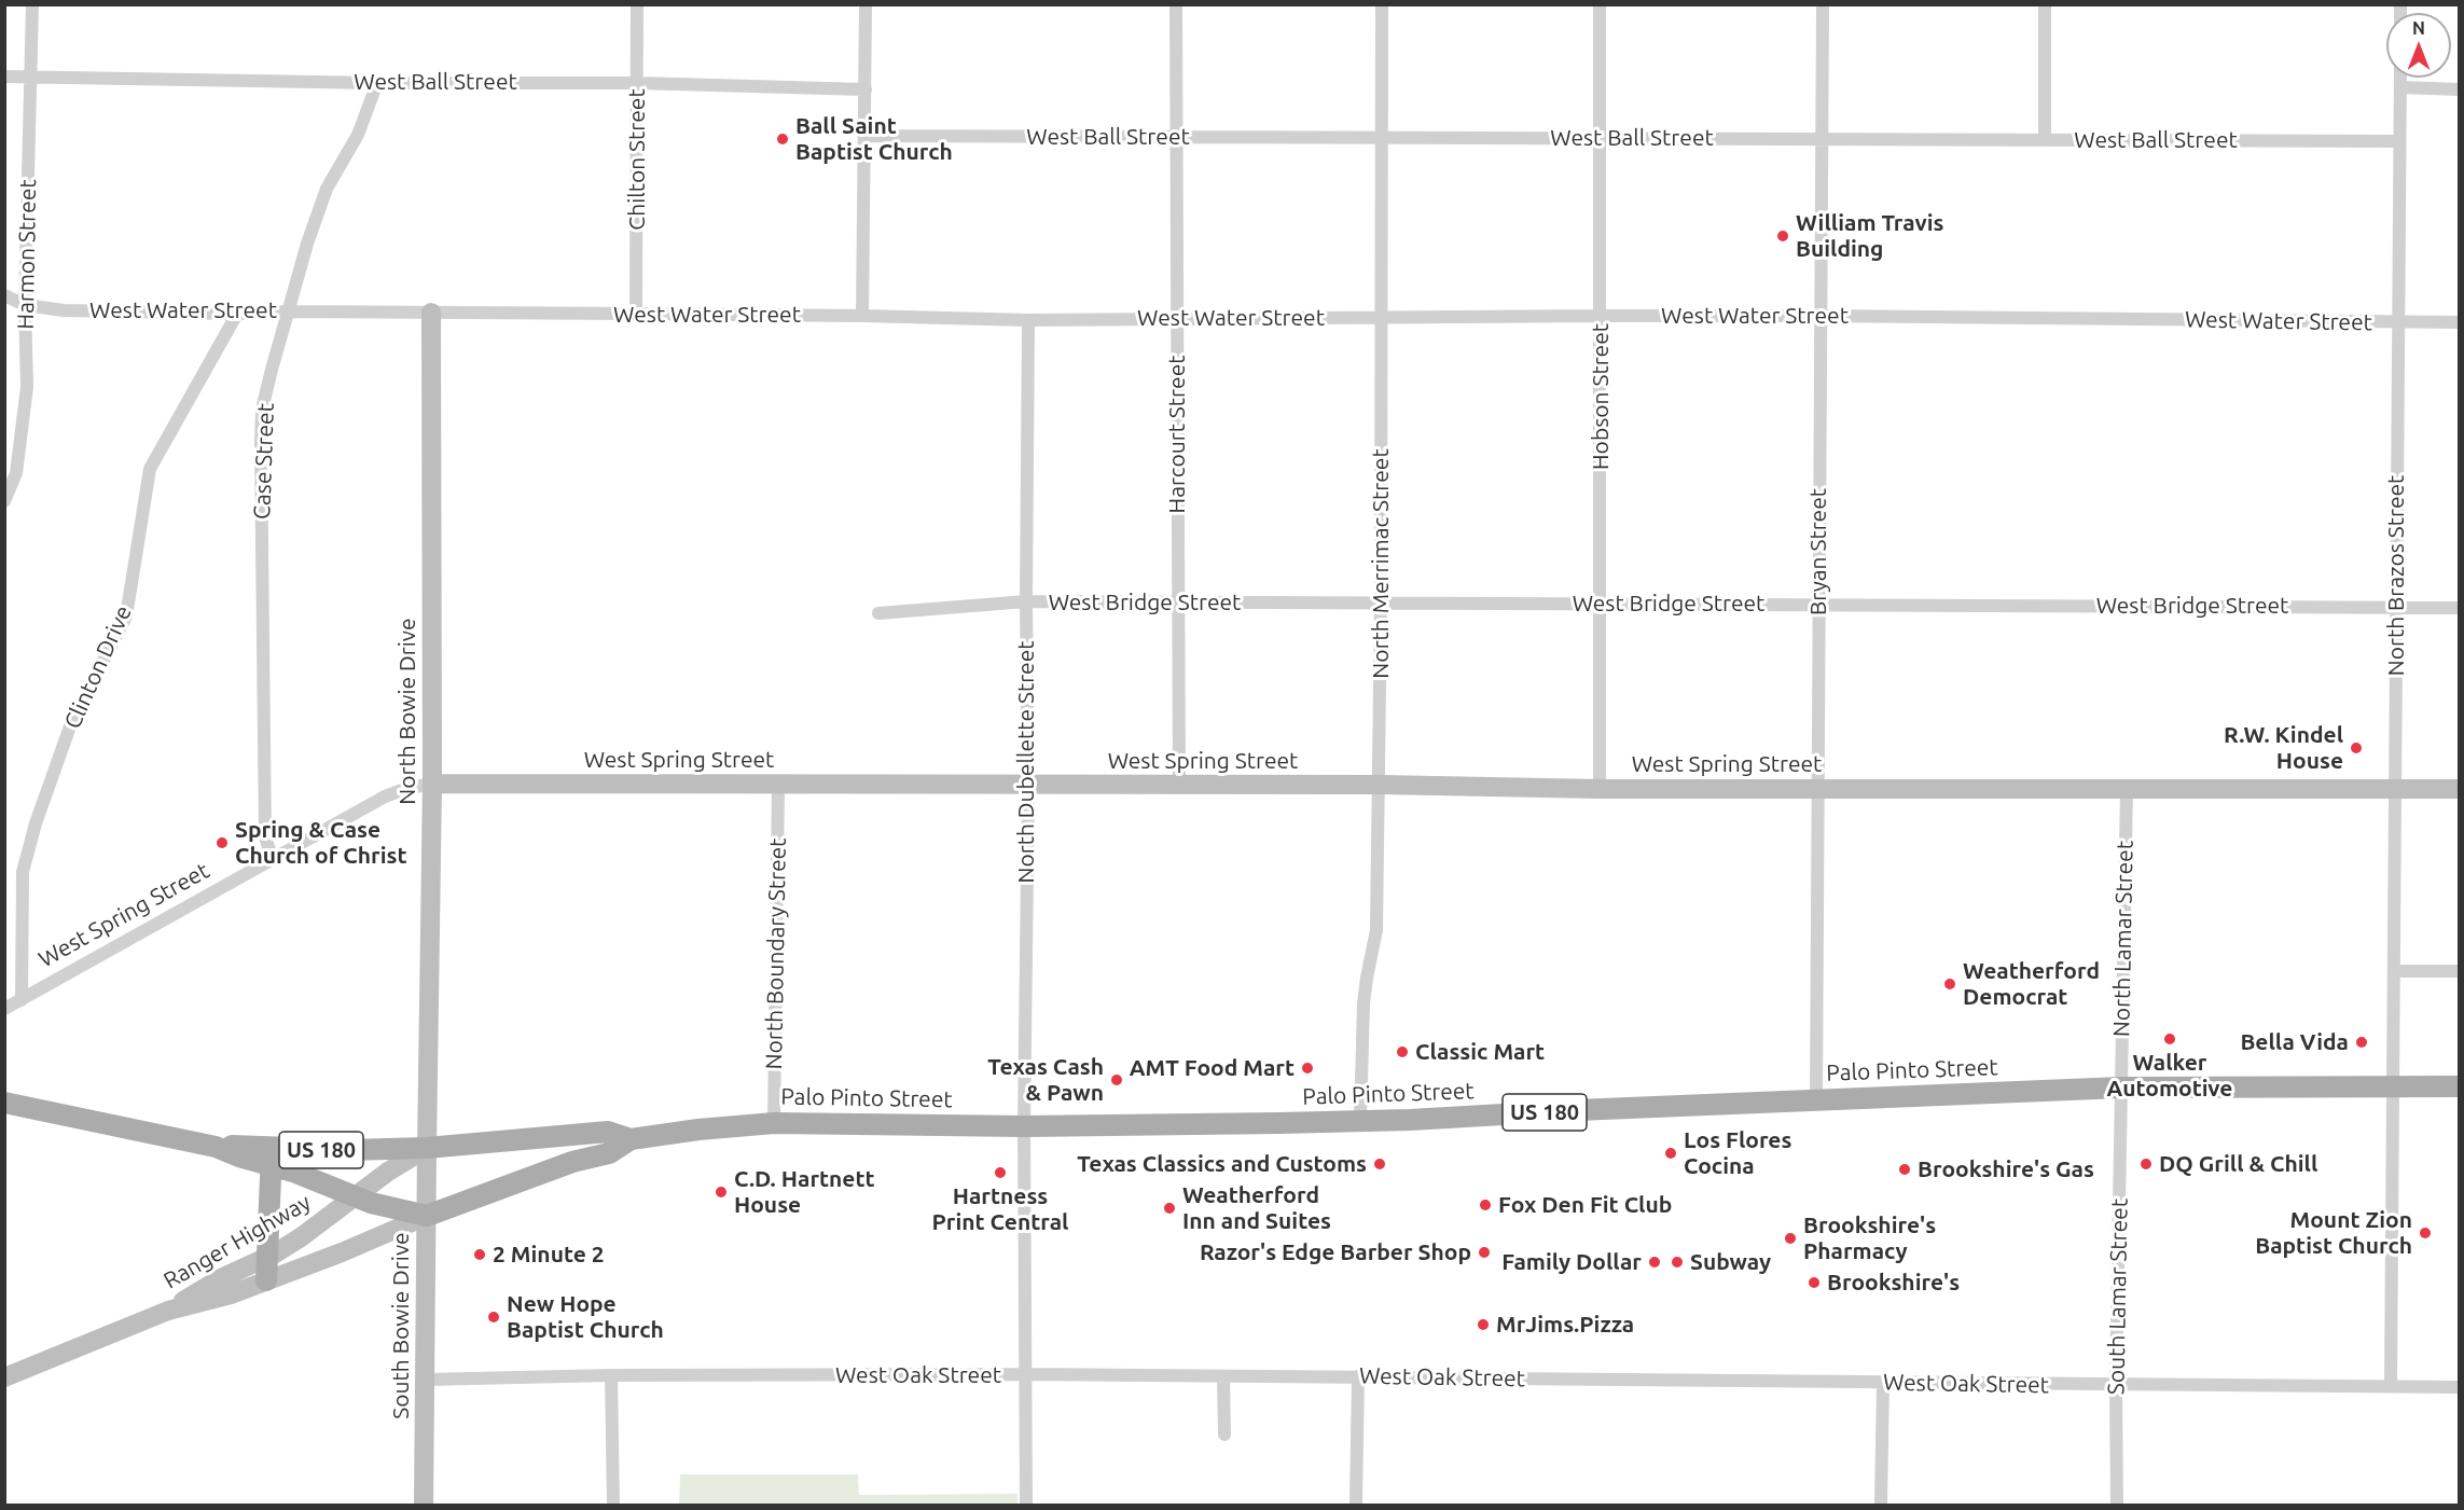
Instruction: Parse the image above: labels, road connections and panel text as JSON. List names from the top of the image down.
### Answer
{
  "streets": {
    "main road": ["Palo Pinto Street", "US 180"],
    "street": [
      "West Ball Street",
      "Chilton Street",
      "Harmon Street",
      "West Water Street",
      "Hobson Street",
      "Harcourt Street",
      "Case Street",
      "Bryan Street",
      "North Merrimac Street",
      "North Brazos Street",
      "West Bridge Street",
      "Clinton Drive",
      "North Bowie Drive",
      "West Spring Street",
      "North Dubellette Street",
      "North Lamar Street",
      "North Boundary Street",
      "Ranger Highway",
      "South Lamar Street",
      "South Bowie Drive",
      "West Oak Street"
    ]
  },
  "crossings": [
    ["West Ball Street", "Chilton Street"],
    ["West Ball Street", "Harmon Street"],
    ["West Ball Street", "Hobson Street"],
    ["West Ball Street", "Harcourt Street"],
    ["West Ball Street", "Case Street"],
    ["West Ball Street", "Bryan Street"],
    ["West Ball Street", "North Merrimac Street"],
    ["West Ball Street", "North Brazos Street"],
    ["Chilton Street", "West Water Street"],
    ["Harmon Street", "West Water Street"],
    ["West Water Street", "Hobson Street"],
    ["West Water Street", "Harcourt Street"],
    ["West Water Street", "Case Street"],
    ["West Water Street", "Bryan Street"],
    ["West Water Street", "North Merrimac Street"],
    ["West Water Street", "North Brazos Street"],
    ["West Water Street", "Clinton Drive"],
    ["West Water Street", "North Bowie Drive"],
    ["West Water Street", "North Dubellette Street"],
    ["Hobson Street", "West Bridge Street"],
    ["Hobson Street", "West Spring Street"],
    ["Harcourt Street", "West Bridge Street"],
    ["Harcourt Street", "West Spring Street"],
    ["Case Street", "West Spring Street"],
    ["Bryan Street", "West Bridge Street"],
    ["Bryan Street", "West Spring Street"],
    ["Bryan Street", "Palo Pinto Street"],
    ["North Merrimac Street", "West Bridge Street"],
    ["North Merrimac Street", "West Spring Street"],
    ["North Merrimac Street", "Palo Pinto Street"],
    ["North Brazos Street", "West Bridge Street"],
    ["North Brazos Street", "West Spring Street"],
    ["North Brazos Street", "Palo Pinto Street"],
    ["North Brazos Street", "West Oak Street"],
    ["West Bridge Street", "North Dubellette Street"],
    ["Clinton Drive", "West Spring Street"],
    ["North Bowie Drive", "West Spring Street"],
    ["North Bowie Drive", "Palo Pinto Street"],
    ["North Bowie Drive", "Ranger Highway"],
    ["North Bowie Drive", "South Bowie Drive"],
    ["West Spring Street", "North Dubellette Street"],
    ["West Spring Street", "North Lamar Street"],
    ["West Spring Street", "North Boundary Street"],
    ["North Dubellette Street", "Palo Pinto Street"],
    ["North Dubellette Street", "West Oak Street"],
    ["North Lamar Street", "Palo Pinto Street"],
    ["North Lamar Street", "South Lamar Street"],
    ["North Boundary Street", "Palo Pinto Street"],
    ["Palo Pinto Street", "US 180"],
    ["Palo Pinto Street", "Ranger Highway"],
    ["Palo Pinto Street", "South Lamar Street"],
    ["Palo Pinto Street", "South Bowie Drive"],
    ["US 180", "Ranger Highway"],
    ["US 180", "South Bowie Drive"],
    ["Ranger Highway", "South Bowie Drive"],
    ["South Lamar Street", "West Oak Street"],
    ["South Bowie Drive", "West Oak Street"]
  ],
  "places": [
    "Ball Saint Baptist Church",
    "William Travis Building",
    "R.W. Kindel House",
    "Spring & Case Church of Christ",
    "Weatherford Democrat",
    "Walker Automotive",
    "Bella Vida",
    "Classic Mart",
    "AMT Food Mart",
    "Texas Cash & Pawn",
    "Los Flores Cocina",
    "Texas Classics and Customs",
    "DQ Grill & Chill",
    "Brookshire's Gas",
    "Hartness Print Central",
    "C.D. Hartnett House",
    "Fox Den Fit Club",
    "Weatherford Inn and Suites",
    "Mount Zion Baptist Church",
    "Brookshire's Pharmacy",
    "Razor's Edge Barber Shop",
    "2 Minute 2",
    "Family Dollar",
    "Subway",
    "Brookshire's",
    "New Hope Baptist Church",
    "MrJims.Pizza"
  ],
  "north": "top"
}
